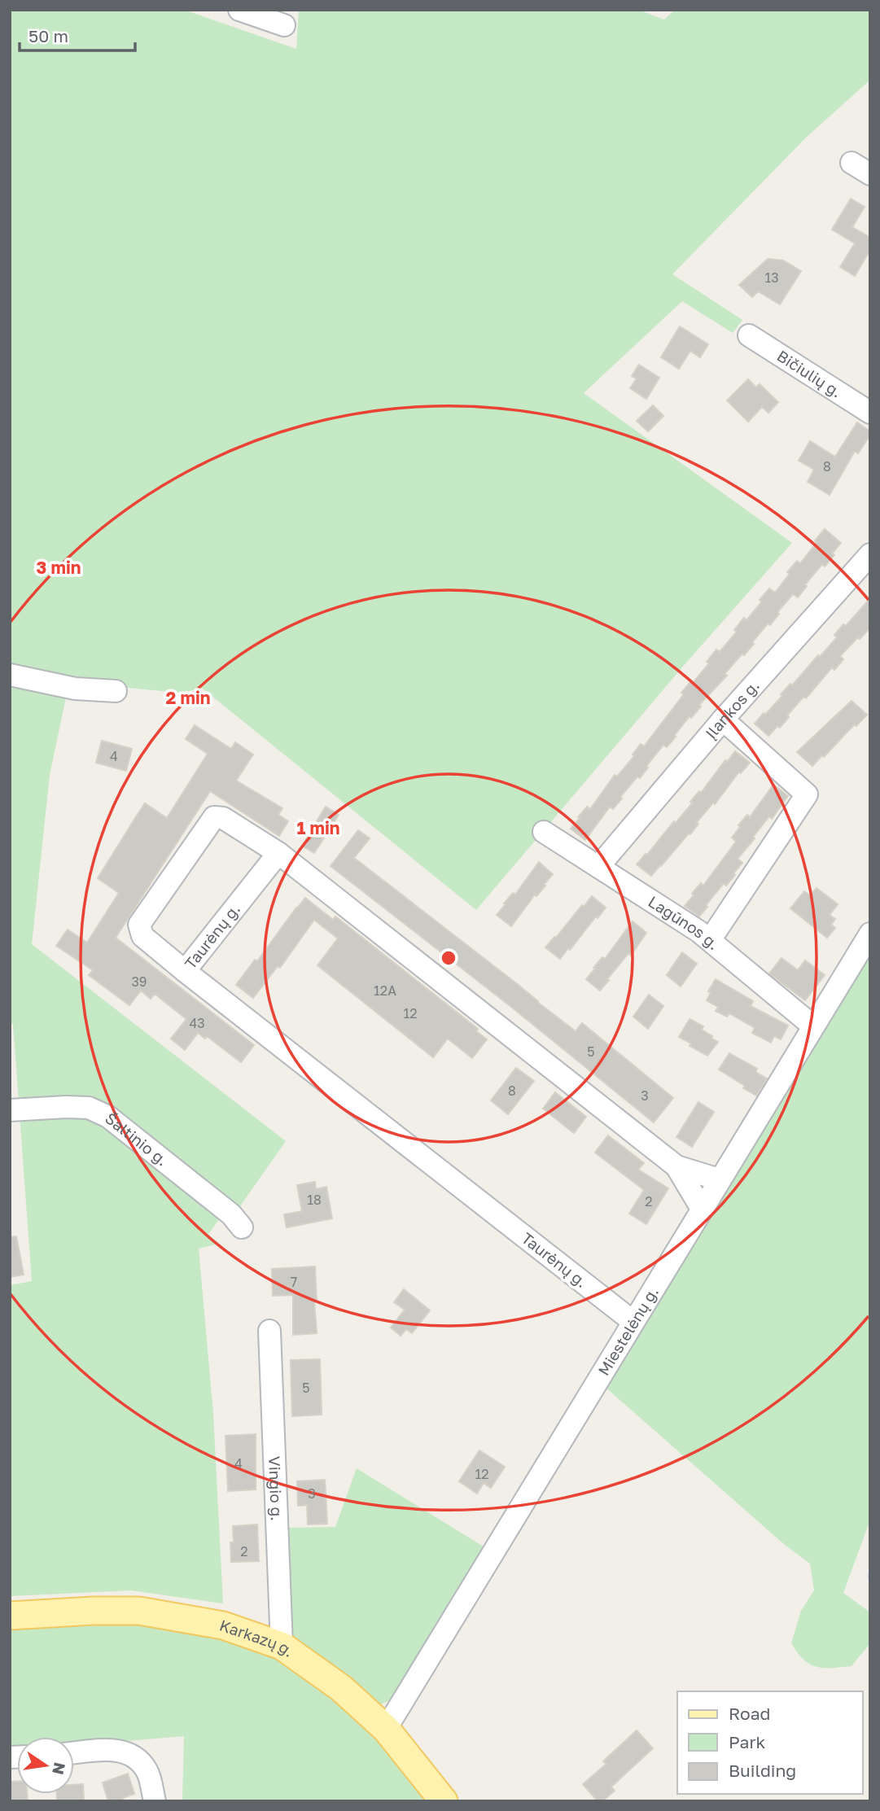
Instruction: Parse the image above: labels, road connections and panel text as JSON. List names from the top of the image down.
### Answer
{
  "streets": {
    "main road": ["Karkazų g."],
    "street": [
      "Bičiulių g.",
      "Įlankos g.",
      "Lagūnos g.",
      "Taurėnų g.",
      "Šaltinio g.",
      "Miestelėnų g.",
      "Vingio g."
    ]
  },
  "crossings": [
    ["Įlankos g.", "Lagūnos g."],
    ["Lagūnos g.", "Miestelėnų g."],
    ["Taurėnų g.", "Miestelėnų g."],
    ["Miestelėnų g.", "Karkazų g."],
    ["Vingio g.", "Karkazų g."]
  ],
  "house_numbers": [
    "13",
    "8",
    "4",
    "39",
    "12A",
    "12",
    "43",
    "5",
    "8",
    "3",
    "18",
    "2",
    "7",
    "5",
    "4",
    "12",
    "3",
    "2"
  ],
  "legend": ["Road", "Park", "Building"],
  "scale_bar": "50 m",
  "north": "right",
  "rings": ["3 min", "2 min", "1 min"]
}
